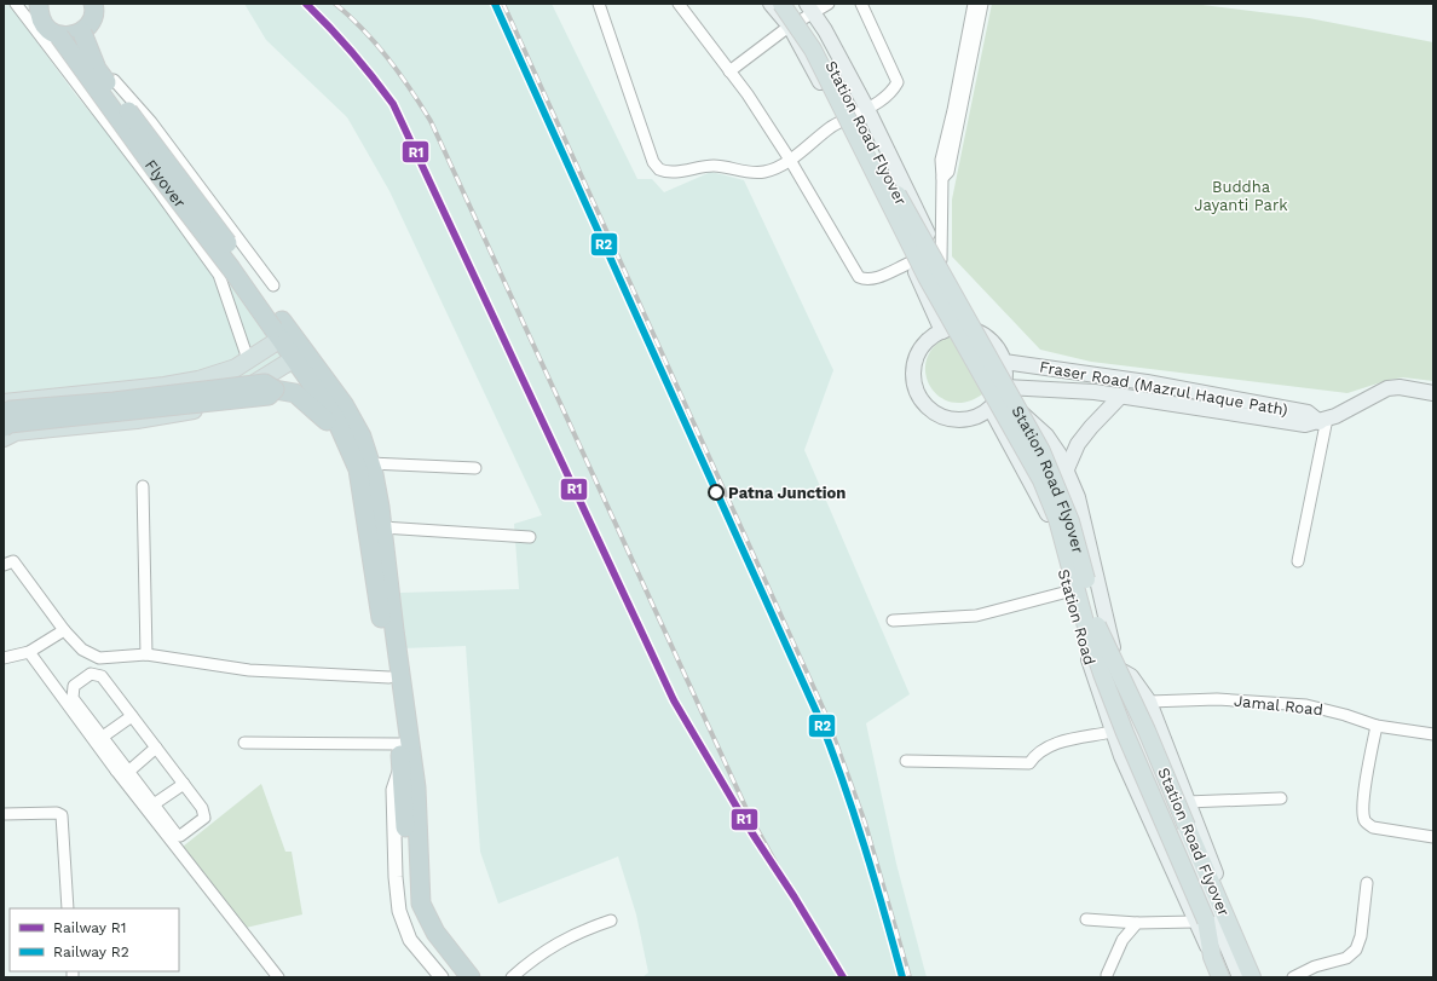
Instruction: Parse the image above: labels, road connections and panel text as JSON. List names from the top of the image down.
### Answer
{
  "streets": {
    "highway": ["Flyover"],
    "main road": ["Station Road Flyover", "Fraser Road (Mazrul Haque Path)", "Station Road"],
    "street": ["Jamal Road"]
  },
  "crossings": [
    ["Fraser Road (Mazrul Haque Path)", "Station Road"]
  ],
  "parks": ["Buddha Jayanti Park"],
  "places": ["Patna Junction"],
  "lines": ["rail line R1", "rail line R2"],
  "legend": ["Railway R1", "Railway R2"]
}
